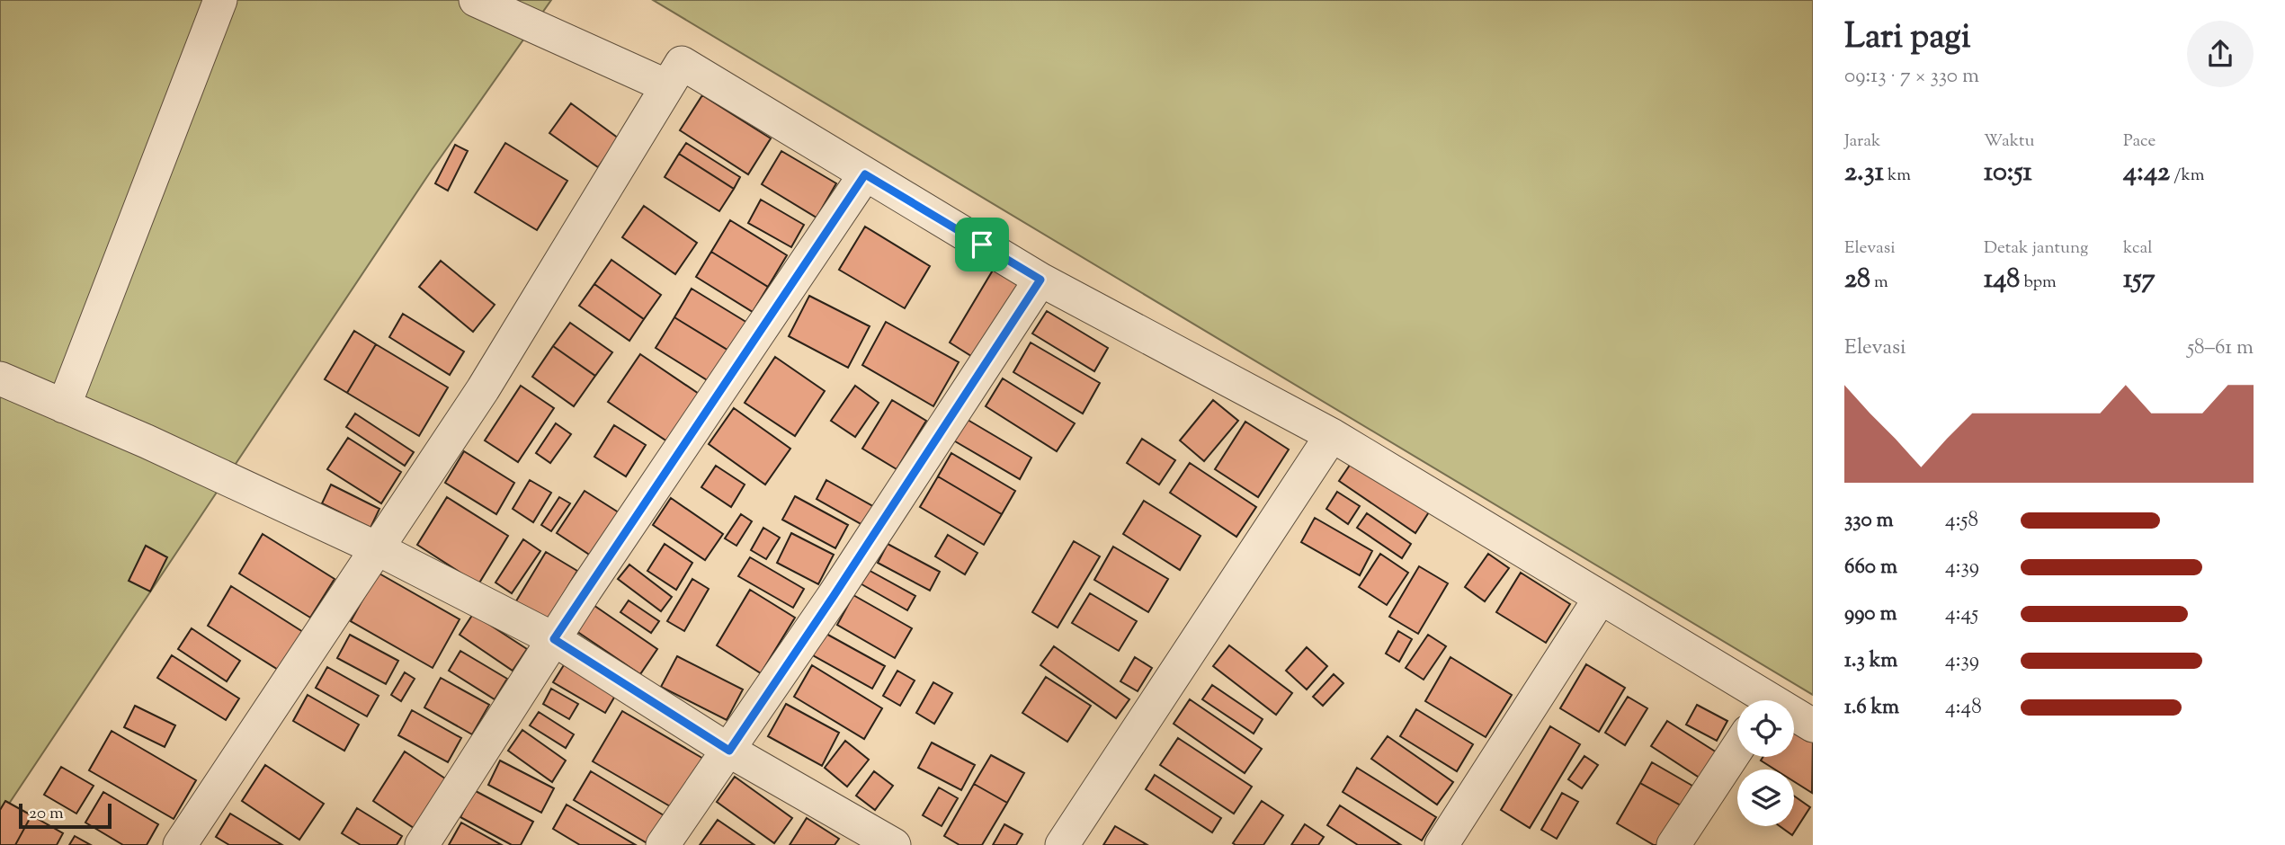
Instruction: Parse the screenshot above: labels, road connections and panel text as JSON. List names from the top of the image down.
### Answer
{
  "scale_bar": "20 m",
  "page": {
    "heading": ["Lari pagi", "09:13 · 7 × 330 m"],
    "stats": [
      ["Jarak", "2.31 km"],
      ["Waktu", "10:51"],
      ["Pace", "4:42 /km"],
      ["Elevasi", "28 m"],
      ["Detak jantung", "148 bpm"],
      ["kcal", "157"]
    ],
    "chart": ["Elevasi", "58–61 m"],
    "list": [
      {
        "name": "330 m",
        "note": "4:58"
      },
      {
        "name": "660 m",
        "note": "4:39"
      },
      {
        "name": "990 m",
        "note": "4:45"
      },
      {
        "name": "1.3 km",
        "note": "4:39"
      },
      {
        "name": "1.6 km",
        "note": "4:48"
      }
    ],
    "scale": "20 m"
  }
}
